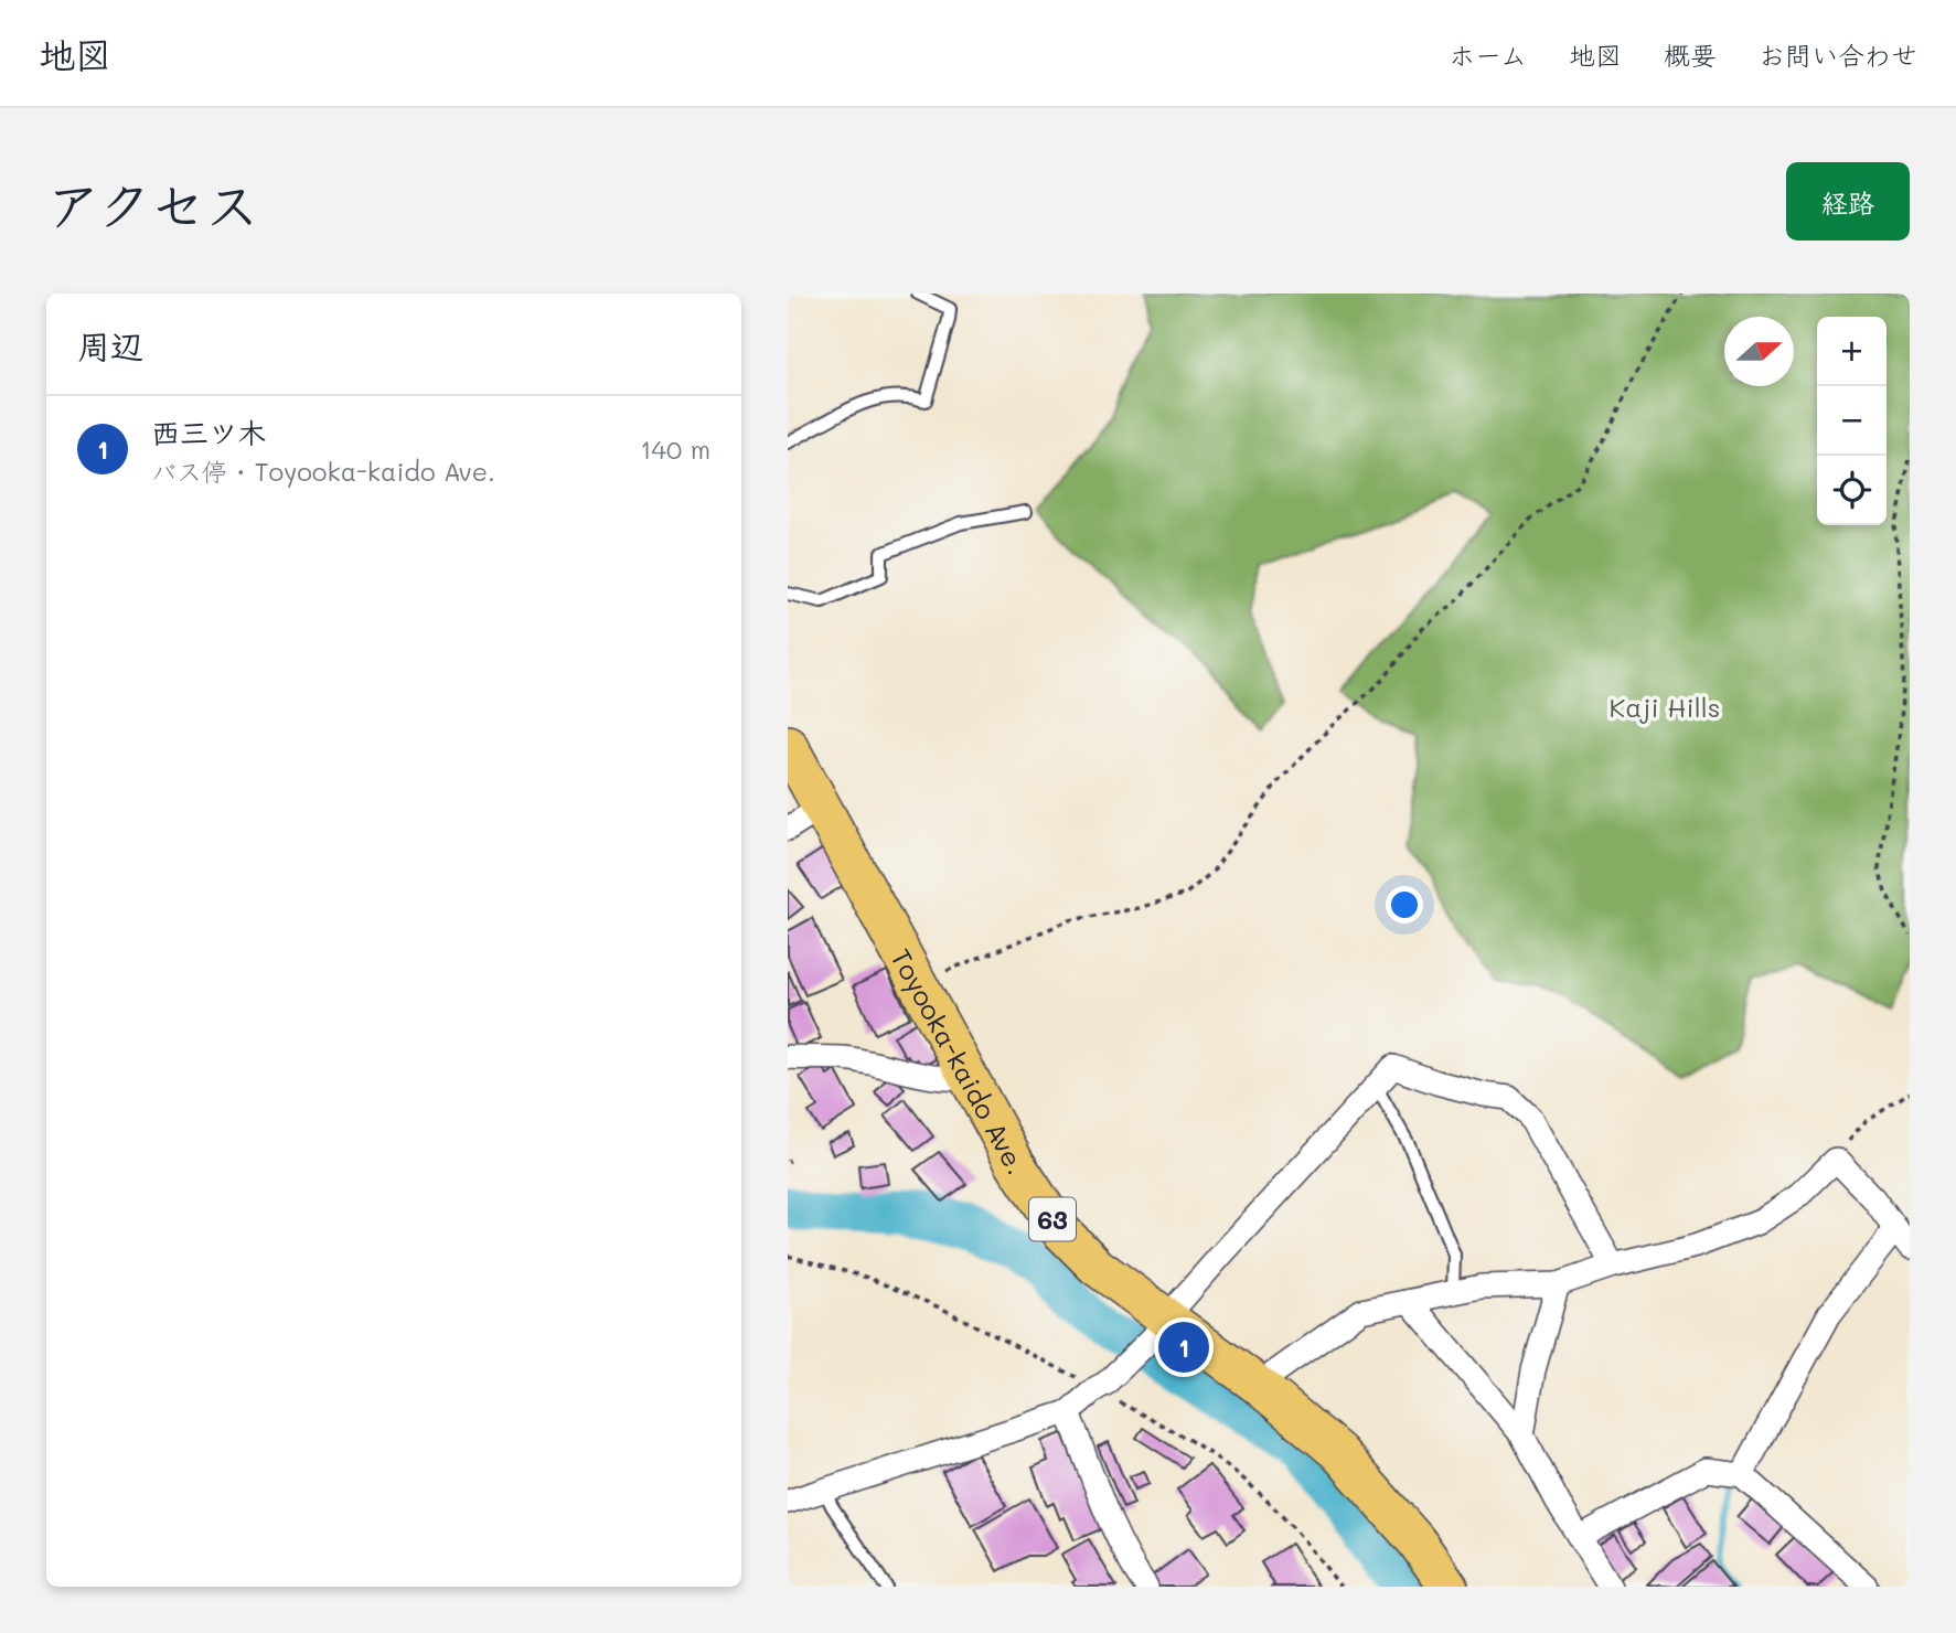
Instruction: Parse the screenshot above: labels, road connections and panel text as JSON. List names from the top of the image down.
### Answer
{
  "streets": {
    "main road": ["Toyooka-kaido Ave.", "63"]
  },
  "parks": ["Kaji Hills"],
  "north": "right",
  "page": {
    "header": "地図",
    "nav": [
      "ホーム",
      "地図",
      "概要",
      "お問い合わせ"
    ],
    "title": "アクセス",
    "buttons": "経路",
    "heading": "周辺",
    "map_buttons": ["+", "−"],
    "list": [
      {
        "mark": "1",
        "name": "西三ツ木",
        "note": "バス停 · Toyooka-kaido Ave.",
        "value": "140 m"
      }
    ],
    "pins": "1"
  }
}
